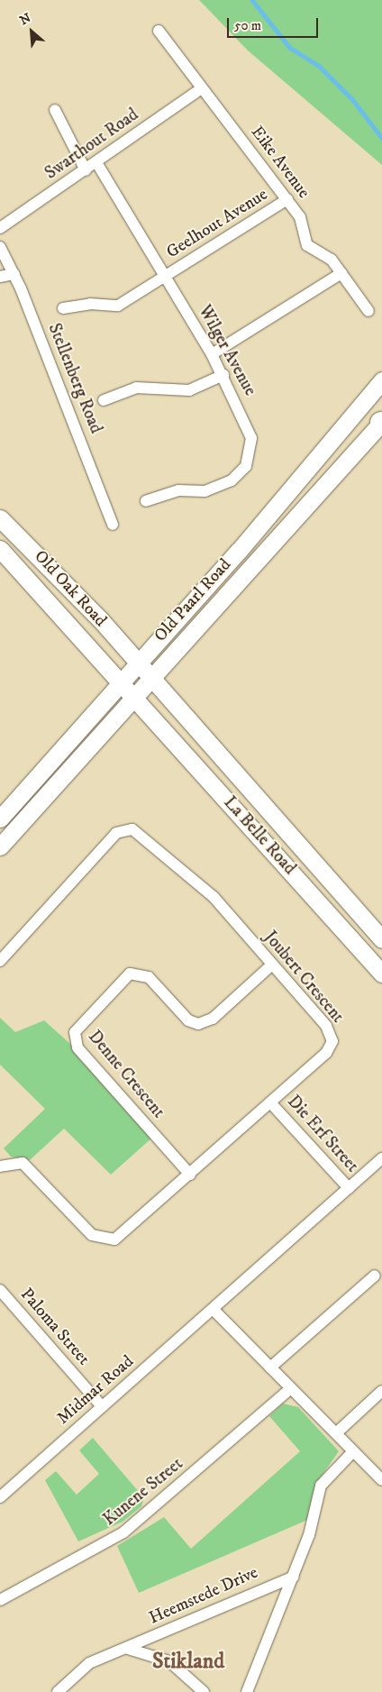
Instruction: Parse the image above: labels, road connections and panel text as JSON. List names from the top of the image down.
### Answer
{
  "streets": {
    "main road": ["Old Oak Road", "Old Paarl Road", "La Belle Road"],
    "street": [
      "Swarthout Road",
      "Eike Avenue",
      "Geelhout Avenue",
      "Wilger Avenue",
      "Stellenberg Road",
      "Joubert Crescent",
      "Denne Crescent",
      "Die Erf Street",
      "Paloma Street",
      "Midmar Road",
      "Kunene Street",
      "Heemstede Drive"
    ]
  },
  "crossings": [
    ["Swarthout Road", "Eike Avenue"],
    ["Swarthout Road", "Wilger Avenue"],
    ["Eike Avenue", "Geelhout Avenue"],
    ["Geelhout Avenue", "Wilger Avenue"],
    ["Old Oak Road", "Old Paarl Road"],
    ["Old Oak Road", "La Belle Road"],
    ["Old Paarl Road", "La Belle Road"],
    ["Joubert Crescent", "Denne Crescent"],
    ["Joubert Crescent", "Die Erf Street"],
    ["Die Erf Street", "Midmar Road"],
    ["Paloma Street", "Midmar Road"]
  ],
  "districts": ["Stikland"],
  "scale_bar": "50 m",
  "north": "top left"
}
